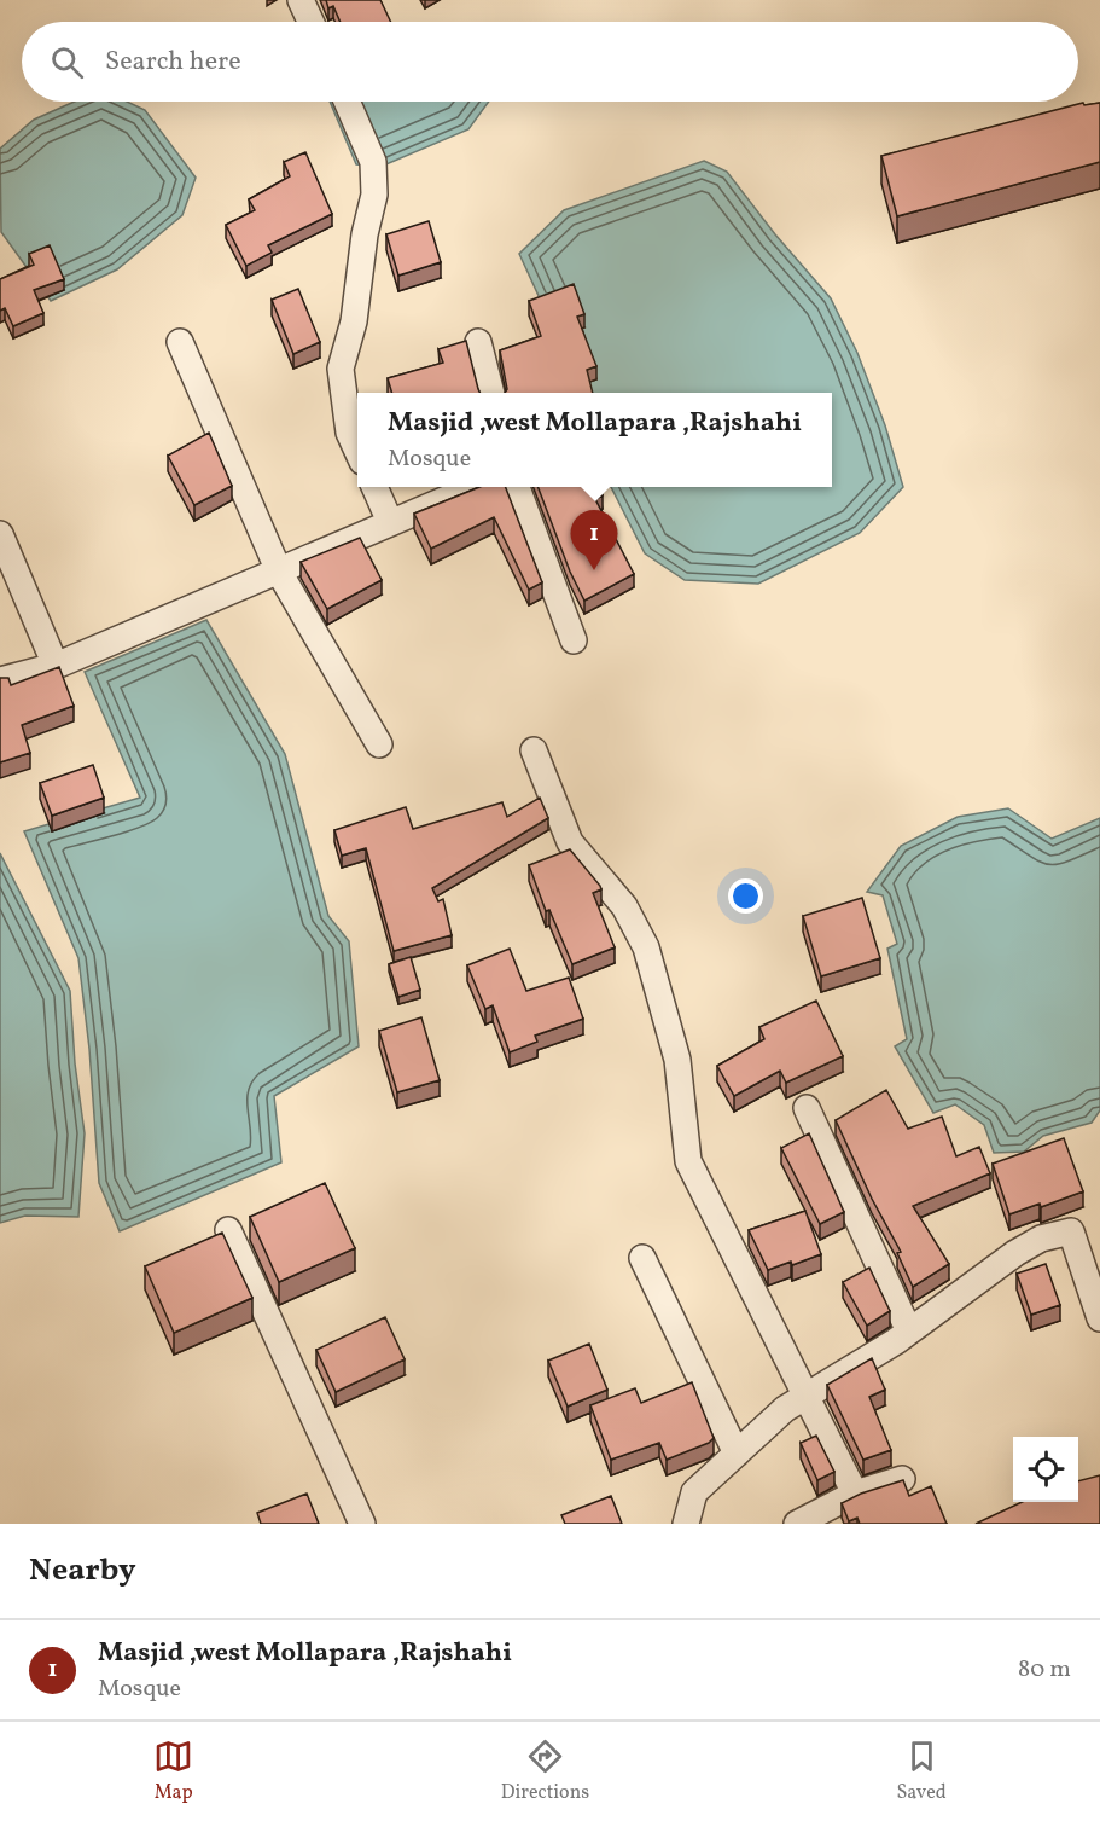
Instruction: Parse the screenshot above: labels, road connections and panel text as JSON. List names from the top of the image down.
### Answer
{
  "page": {
    "search": "Search here",
    "popup": ["Masjid ,west Mollapara ,Rajshahi", "Mosque"],
    "pins": "1",
    "heading": "Nearby",
    "list": [
      {
        "mark": "1",
        "name": "Masjid ,west Mollapara ,Rajshahi",
        "note": "Mosque",
        "value": "80 m"
      }
    ],
    "nav": ["Map", "Directions", "Saved"]
  }
}
